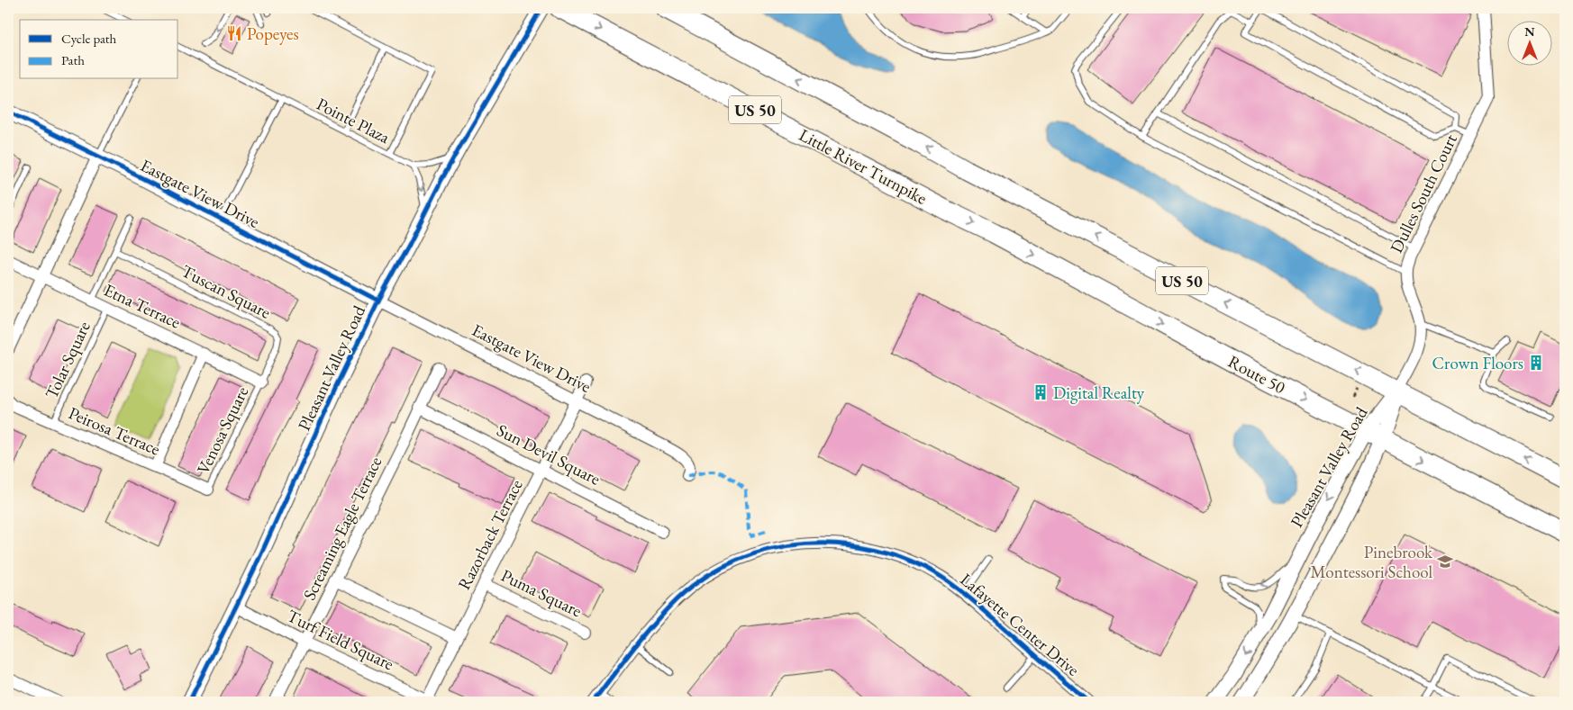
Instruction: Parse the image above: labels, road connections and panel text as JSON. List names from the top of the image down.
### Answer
{
  "streets": {
    "highway": ["US 50", "Little River Turnpike", "Route 50"],
    "street": [
      "Eastgate View Drive",
      "Dulles South Court",
      "Etna Terrace",
      "Pleasant Valley Road",
      "Peirosa Terrace",
      "Sun Devil Square",
      "Screaming Eagle Terrace",
      "Razorback Terrace",
      "Puma Square",
      "Lafayette Center Drive",
      "Turf Field Square"
    ],
    "lane": [
      "Pointe Plaza",
      "Tuscan Square",
      "Tolar Square",
      "Venosa Square"
    ]
  },
  "crossings": [
    ["US 50", "Dulles South Court"],
    ["US 50", "Pleasant Valley Road"],
    ["Little River Turnpike", "Route 50"],
    ["Eastgate View Drive", "Pleasant Valley Road"],
    ["Eastgate View Drive", "Razorback Terrace"],
    ["Dulles South Court", "Pleasant Valley Road"],
    ["Tuscan Square", "Etna Terrace"],
    ["Tuscan Square", "Venosa Square"],
    ["Etna Terrace", "Tolar Square"],
    ["Etna Terrace", "Venosa Square"],
    ["Tolar Square", "Peirosa Terrace"],
    ["Pleasant Valley Road", "Route 50"],
    ["Pleasant Valley Road", "Turf Field Square"],
    ["Venosa Square", "Peirosa Terrace"],
    ["Sun Devil Square", "Screaming Eagle Terrace"],
    ["Sun Devil Square", "Razorback Terrace"],
    ["Screaming Eagle Terrace", "Turf Field Square"],
    ["Razorback Terrace", "Puma Square"],
    ["Razorback Terrace", "Turf Field Square"]
  ],
  "places": {
    "restaurant": ["Popeyes"],
    "building": ["Crown Floors", "Digital Realty"],
    "school or university": ["Pinebrook Montessori School"]
  },
  "legend": ["Cycle path", "Path"],
  "north": "top"
}
